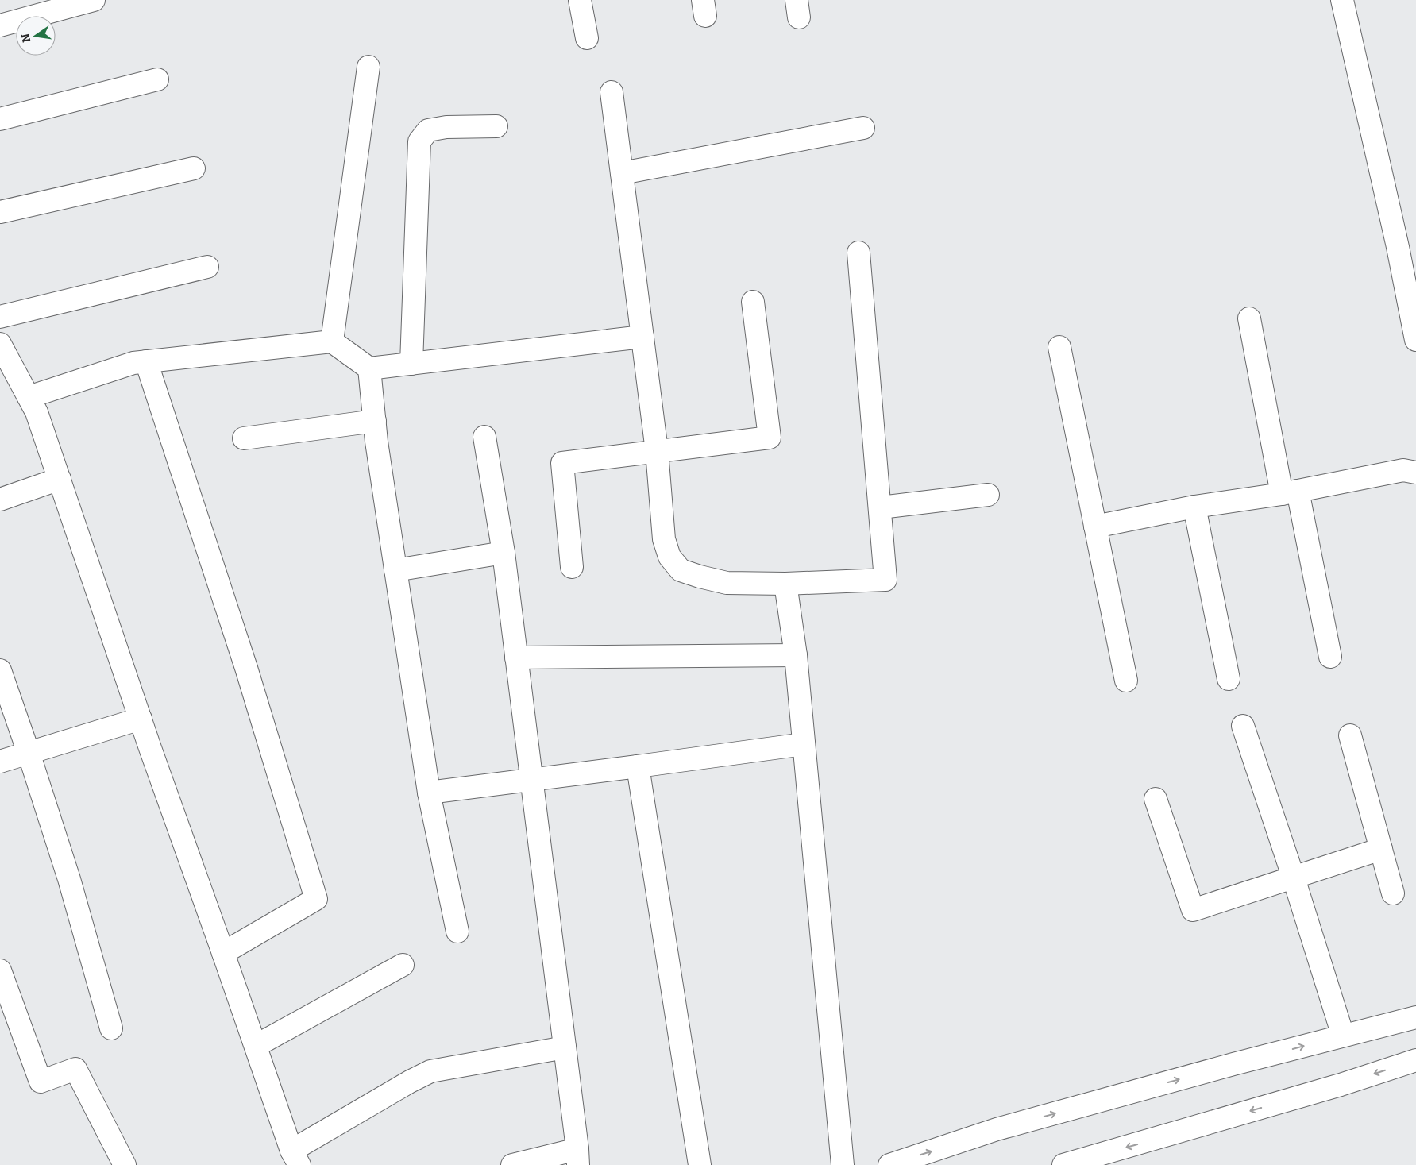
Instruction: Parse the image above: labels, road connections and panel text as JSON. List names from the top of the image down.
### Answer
{
  "north": "left"
}
